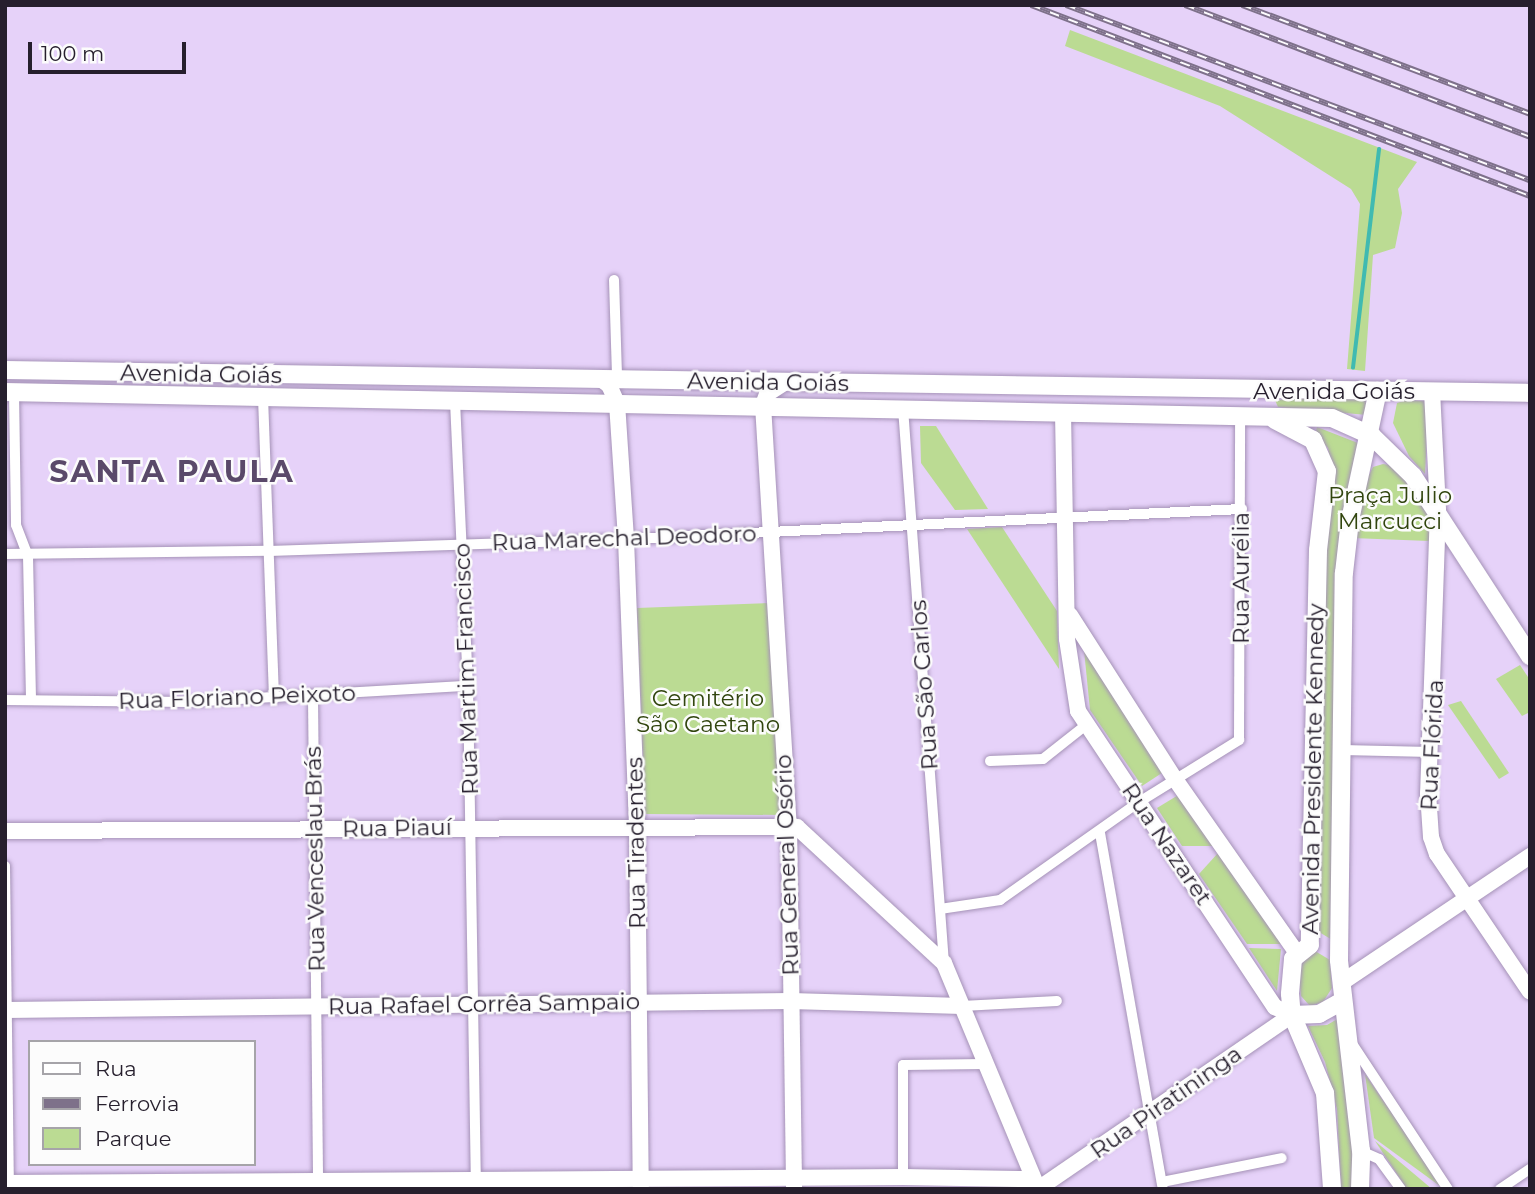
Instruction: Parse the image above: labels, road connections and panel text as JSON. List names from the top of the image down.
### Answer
{
  "streets": {
    "main road": ["Avenida Goiás", "Avenida Presidente Kennedy"],
    "street": [
      "Rua Marechal Deodoro",
      "Rua Aurélia",
      "Rua Martim Francisco",
      "Rua São Carlos",
      "Rua Floriano Peixoto",
      "Rua Flórida",
      "Rua Piauí",
      "Rua Tiradentes",
      "Rua Nazaret",
      "Rua Venceslau Brás",
      "Rua General Osório",
      "Rua Rafael Corrêa Sampaio",
      "Rua Piratininga"
    ]
  },
  "crossings": [
    ["Avenida Goiás", "Rua Aurélia"],
    ["Avenida Goiás", "Rua Martim Francisco"],
    ["Avenida Goiás", "Rua São Carlos"],
    ["Avenida Goiás", "Rua Flórida"],
    ["Avenida Goiás", "Avenida Presidente Kennedy"],
    ["Avenida Goiás", "Rua Tiradentes"],
    ["Avenida Goiás", "Rua Nazaret"],
    ["Avenida Goiás", "Rua General Osório"],
    ["Rua Marechal Deodoro", "Rua Aurélia"],
    ["Rua Marechal Deodoro", "Rua Martim Francisco"],
    ["Rua Marechal Deodoro", "Rua São Carlos"],
    ["Rua Marechal Deodoro", "Rua Tiradentes"],
    ["Rua Marechal Deodoro", "Rua Nazaret"],
    ["Rua Marechal Deodoro", "Rua General Osório"],
    ["Rua Aurélia", "Rua Nazaret"],
    ["Rua Martim Francisco", "Rua Floriano Peixoto"],
    ["Rua Martim Francisco", "Rua Piauí"],
    ["Rua Martim Francisco", "Rua Rafael Corrêa Sampaio"],
    ["Rua Floriano Peixoto", "Rua Venceslau Brás"],
    ["Avenida Presidente Kennedy", "Rua Nazaret"],
    ["Avenida Presidente Kennedy", "Rua Piratininga"],
    ["Rua Piauí", "Rua Tiradentes"],
    ["Rua Piauí", "Rua Venceslau Brás"],
    ["Rua Piauí", "Rua General Osório"],
    ["Rua Tiradentes", "Rua Rafael Corrêa Sampaio"],
    ["Rua Nazaret", "Rua Piratininga"],
    ["Rua Venceslau Brás", "Rua Rafael Corrêa Sampaio"],
    ["Rua General Osório", "Rua Rafael Corrêa Sampaio"]
  ],
  "districts": ["SANTA PAULA"],
  "parks": ["Praça Julio Marcucci", "Cemitério São Caetano"],
  "legend": ["Rua", "Ferrovia", "Parque"],
  "scale_bar": "100 m"
}
